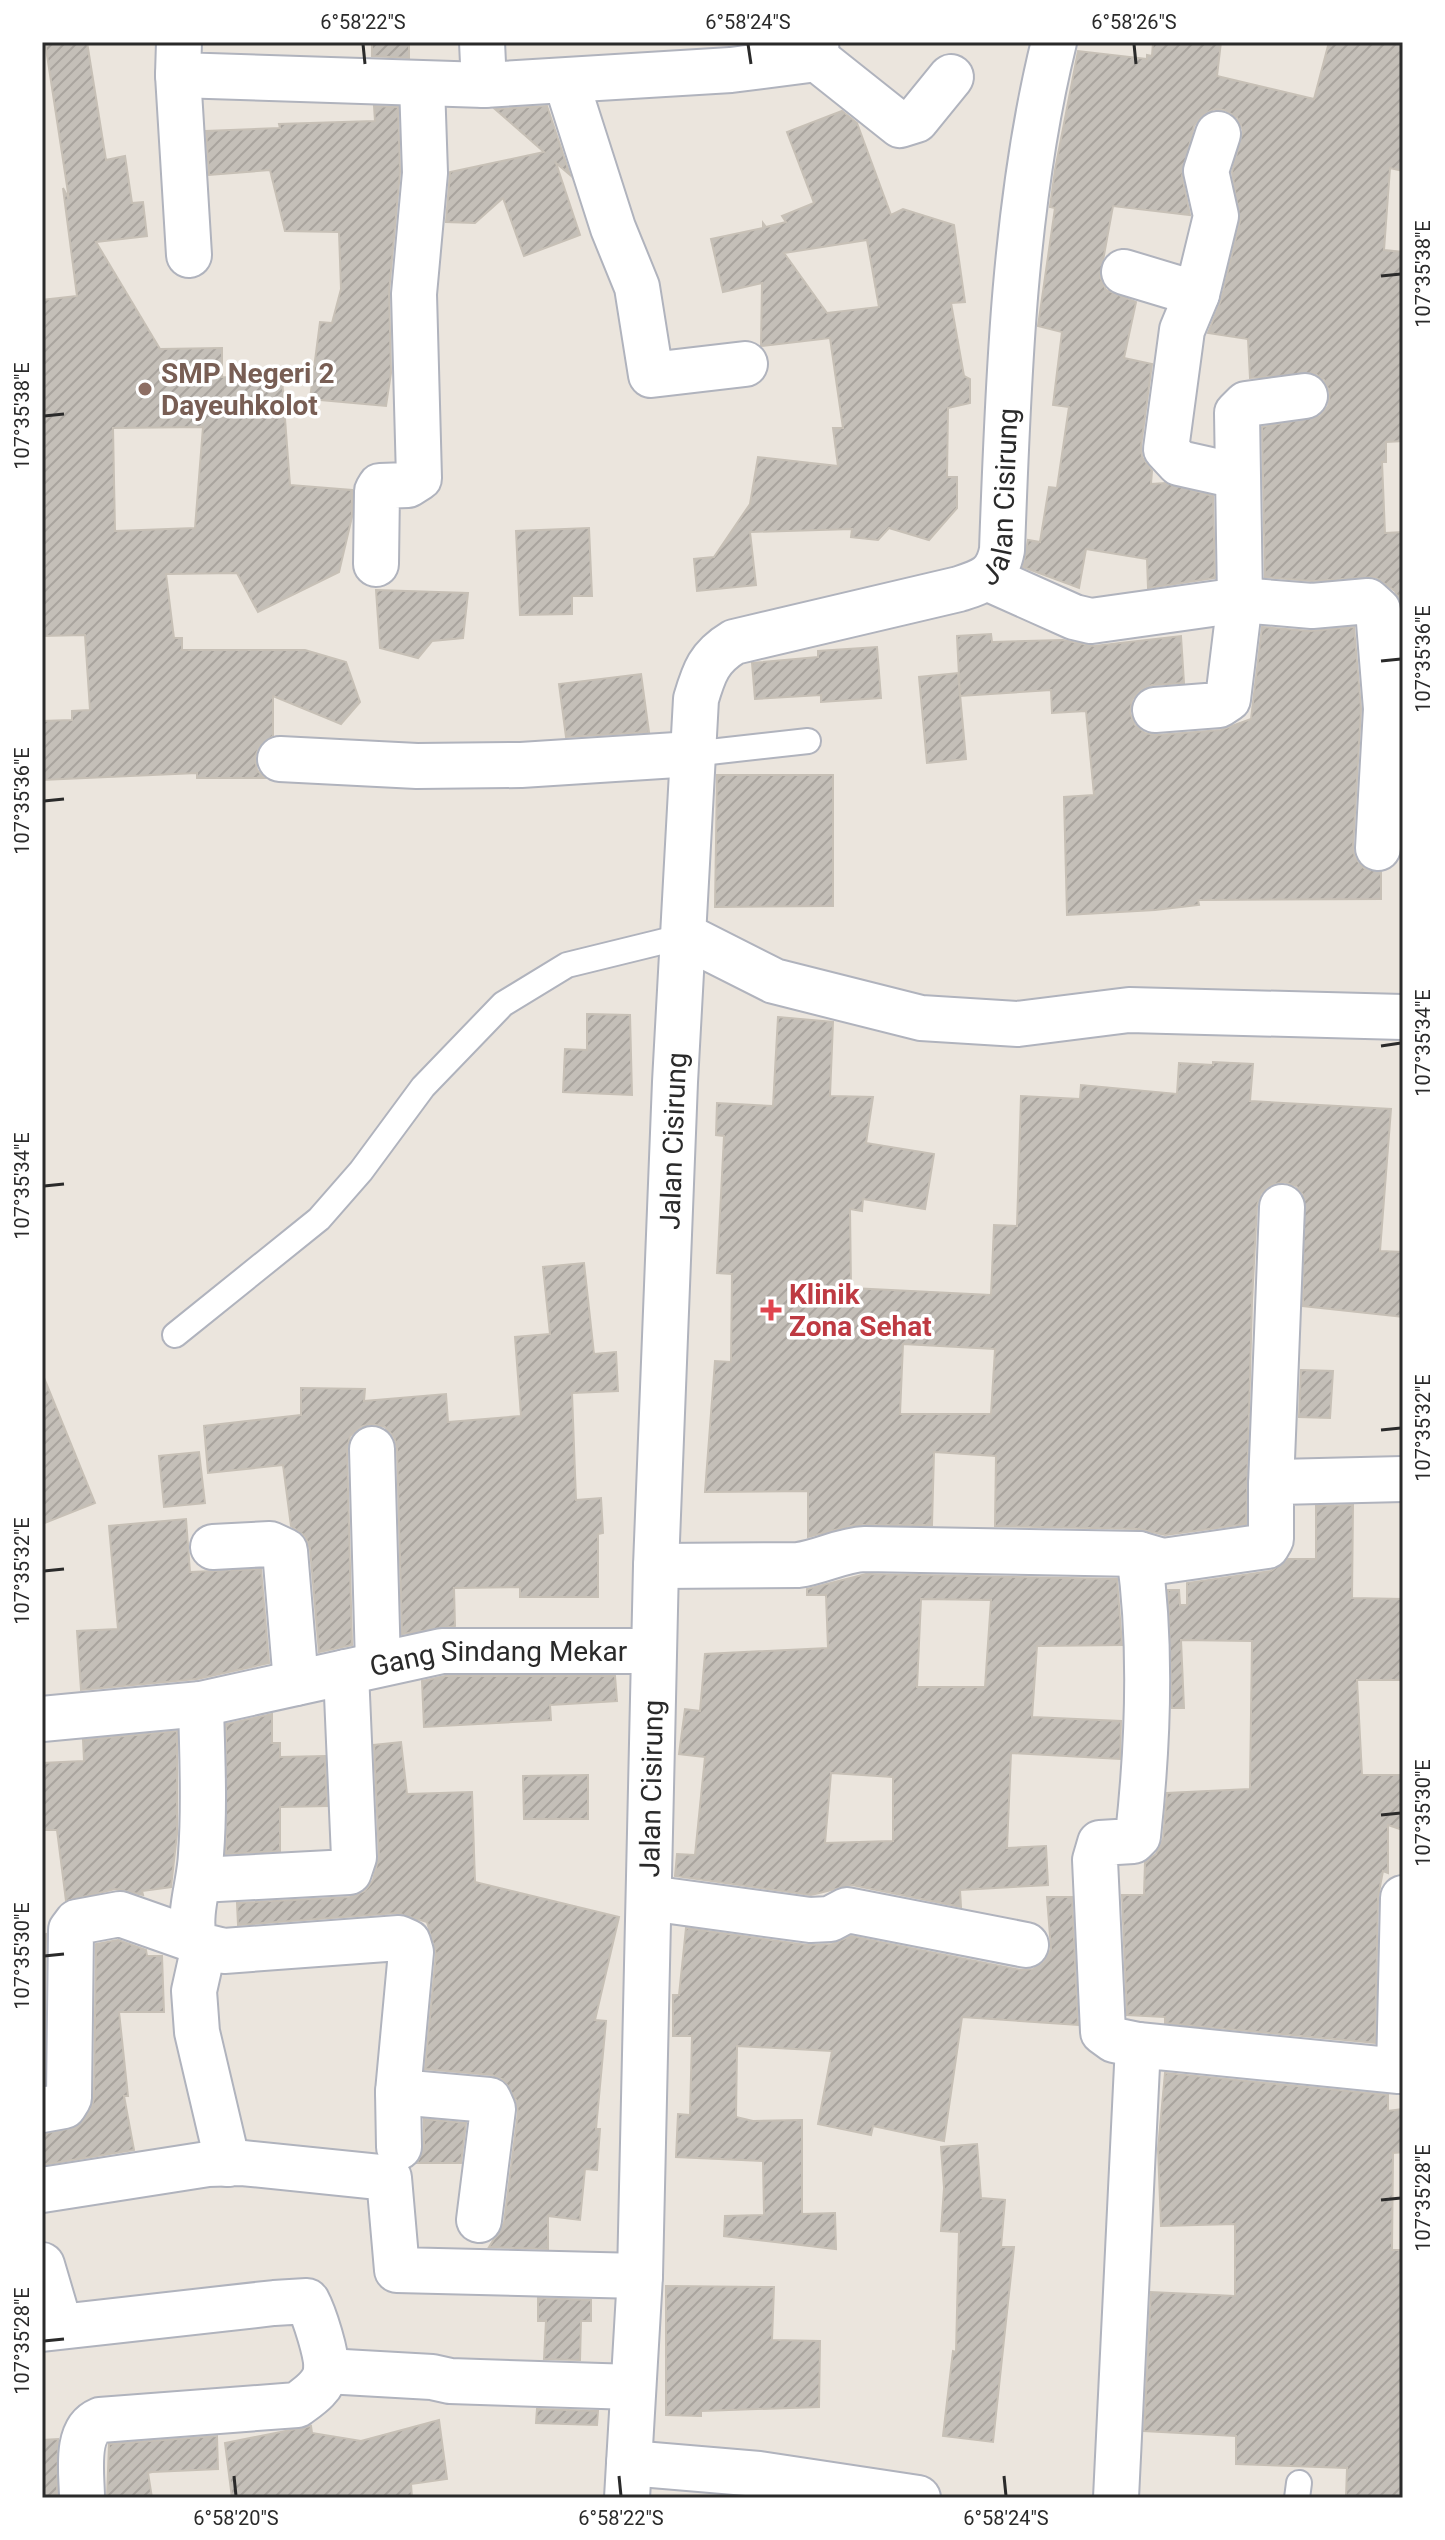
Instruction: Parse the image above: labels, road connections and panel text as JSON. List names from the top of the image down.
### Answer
{
  "streets": {
    "street": ["Jalan Cisirung", "Gang Sindang Mekar"]
  },
  "crossings": [
    ["Jalan Cisirung", "Gang Sindang Mekar"]
  ],
  "places": {
    "other": ["SMP Negeri 2 Dayeuhkolot"],
    "health": ["Klinik Zona Sehat"]
  },
  "coordinates": [
    "6°58'22\"S",
    "6°58'24\"S",
    "6°58'26\"S",
    "107°35'38\"E",
    "107°35'36\"E",
    "107°35'34\"E",
    "107°35'32\"E",
    "107°35'30\"E",
    "107°35'28\"E",
    "6°58'20\"S"
  ]
}
